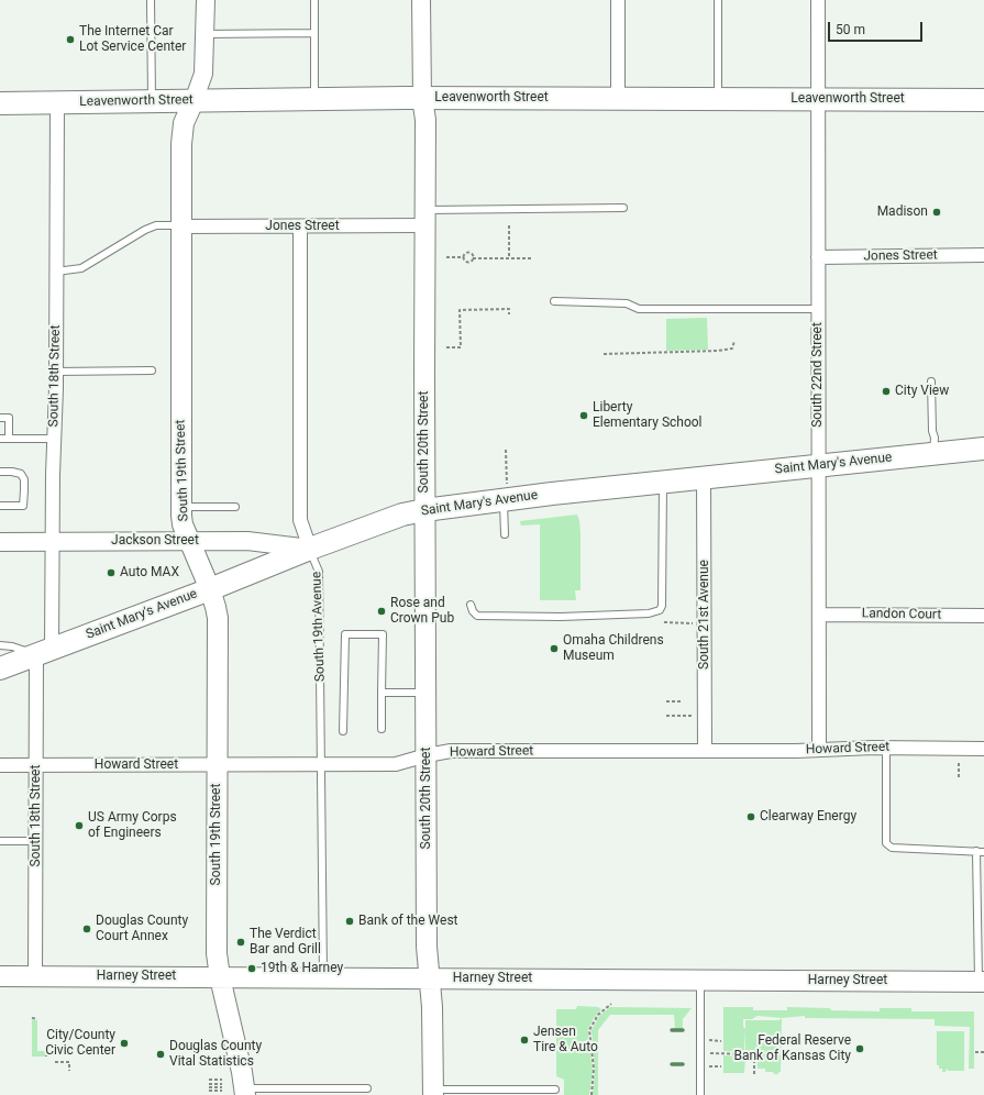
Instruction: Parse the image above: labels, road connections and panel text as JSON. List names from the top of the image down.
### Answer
{
  "streets": {
    "main road": [
      "Leavenworth Street",
      "South 20th Street",
      "Saint Mary's Avenue",
      "South 19th Street",
      "Harney Street"
    ],
    "street": [
      "Jones Street",
      "South 22nd Street",
      "South 18th Street",
      "Jackson Street",
      "South 21st Avenue",
      "Landon Court",
      "South 19th Avenue",
      "Howard Street"
    ]
  },
  "crossings": [
    ["Leavenworth Street", "South 22nd Street"],
    ["Leavenworth Street", "South 18th Street"],
    ["Leavenworth Street", "South 20th Street"],
    ["Leavenworth Street", "South 19th Street"],
    ["Jones Street", "South 22nd Street"],
    ["Jones Street", "South 20th Street"],
    ["Jones Street", "South 19th Street"],
    ["Jones Street", "South 19th Avenue"],
    ["South 22nd Street", "Saint Mary's Avenue"],
    ["South 22nd Street", "Landon Court"],
    ["South 22nd Street", "Howard Street"],
    ["South 18th Street", "Saint Mary's Avenue"],
    ["South 18th Street", "Jackson Street"],
    ["South 18th Street", "Howard Street"],
    ["South 18th Street", "Harney Street"],
    ["South 20th Street", "Saint Mary's Avenue"],
    ["South 20th Street", "Howard Street"],
    ["South 20th Street", "Harney Street"],
    ["Saint Mary's Avenue", "South 19th Street"],
    ["Saint Mary's Avenue", "Jackson Street"],
    ["Saint Mary's Avenue", "South 21st Avenue"],
    ["Saint Mary's Avenue", "South 19th Avenue"],
    ["South 19th Street", "Jackson Street"],
    ["South 19th Street", "Howard Street"],
    ["South 19th Street", "Harney Street"],
    ["Jackson Street", "South 19th Avenue"],
    ["South 21st Avenue", "Howard Street"],
    ["South 19th Avenue", "Howard Street"],
    ["South 19th Avenue", "Harney Street"]
  ],
  "places": [
    "The Internet Car Lot Service Center",
    "Madison",
    "City View",
    "Liberty Elementary School",
    "Auto MAX",
    "Rose and Crown Pub",
    "Omaha Childrens Museum",
    "Clearway Energy",
    "US Army Corps of Engineers",
    "Bank of the West",
    "Douglas County Court Annex",
    "The Verdict Bar and Grill",
    "19th & Harney",
    "Jensen Tire & Auto",
    "City/County Civic Center",
    "Federal Reserve Bank of Kansas City",
    "Douglas County Vital Statistics"
  ],
  "scale_bar": "50 m"
}
